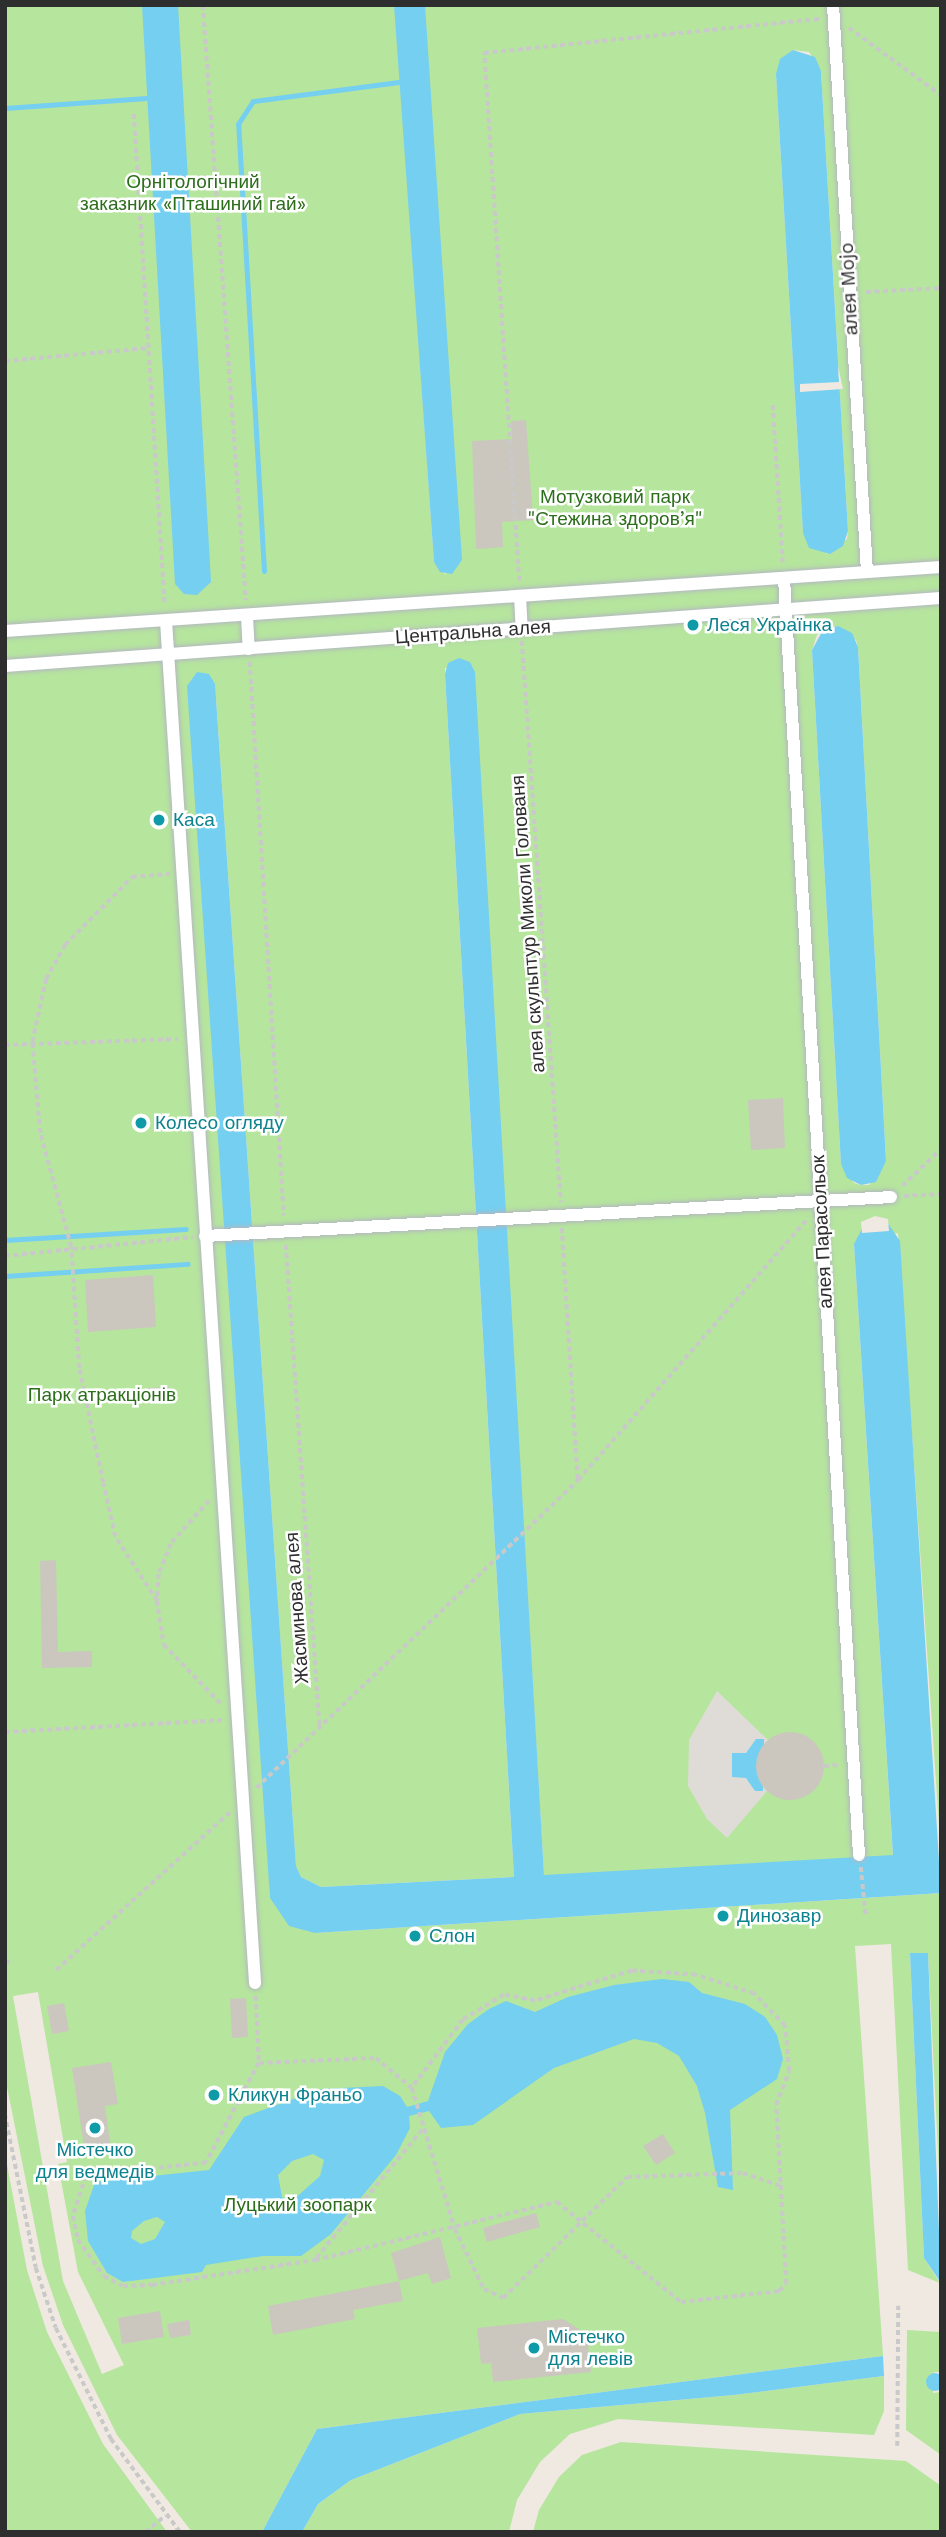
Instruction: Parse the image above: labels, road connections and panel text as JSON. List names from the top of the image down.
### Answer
{
  "streets": {
    "street": ["алея Mojo", "Центральна алея", "алея Парасольок"],
    "path": ["алея скульптур Миколи Голованя", "Жасминова алея"]
  },
  "crossings": [
    ["алея Mojo", "Центральна алея"],
    ["Центральна алея", "алея скульптур Миколи Голованя"],
    ["Центральна алея", "алея Парасольок"],
    ["Центральна алея", "Жасминова алея"]
  ],
  "parks": [
    "Орнітологічний заказник «Пташиний гай»",
    "Мотузковий парк \"Стежина здоров’я\"",
    "Парк атракціонів",
    "Луцький зоопарк"
  ],
  "places": [
    "Леся Українка",
    "Каса",
    "Колесо огляду",
    "Динозавр",
    "Слон",
    "Кликун Франьо",
    "Містечко для ведмедів",
    "Містечко для левів"
  ]
}
